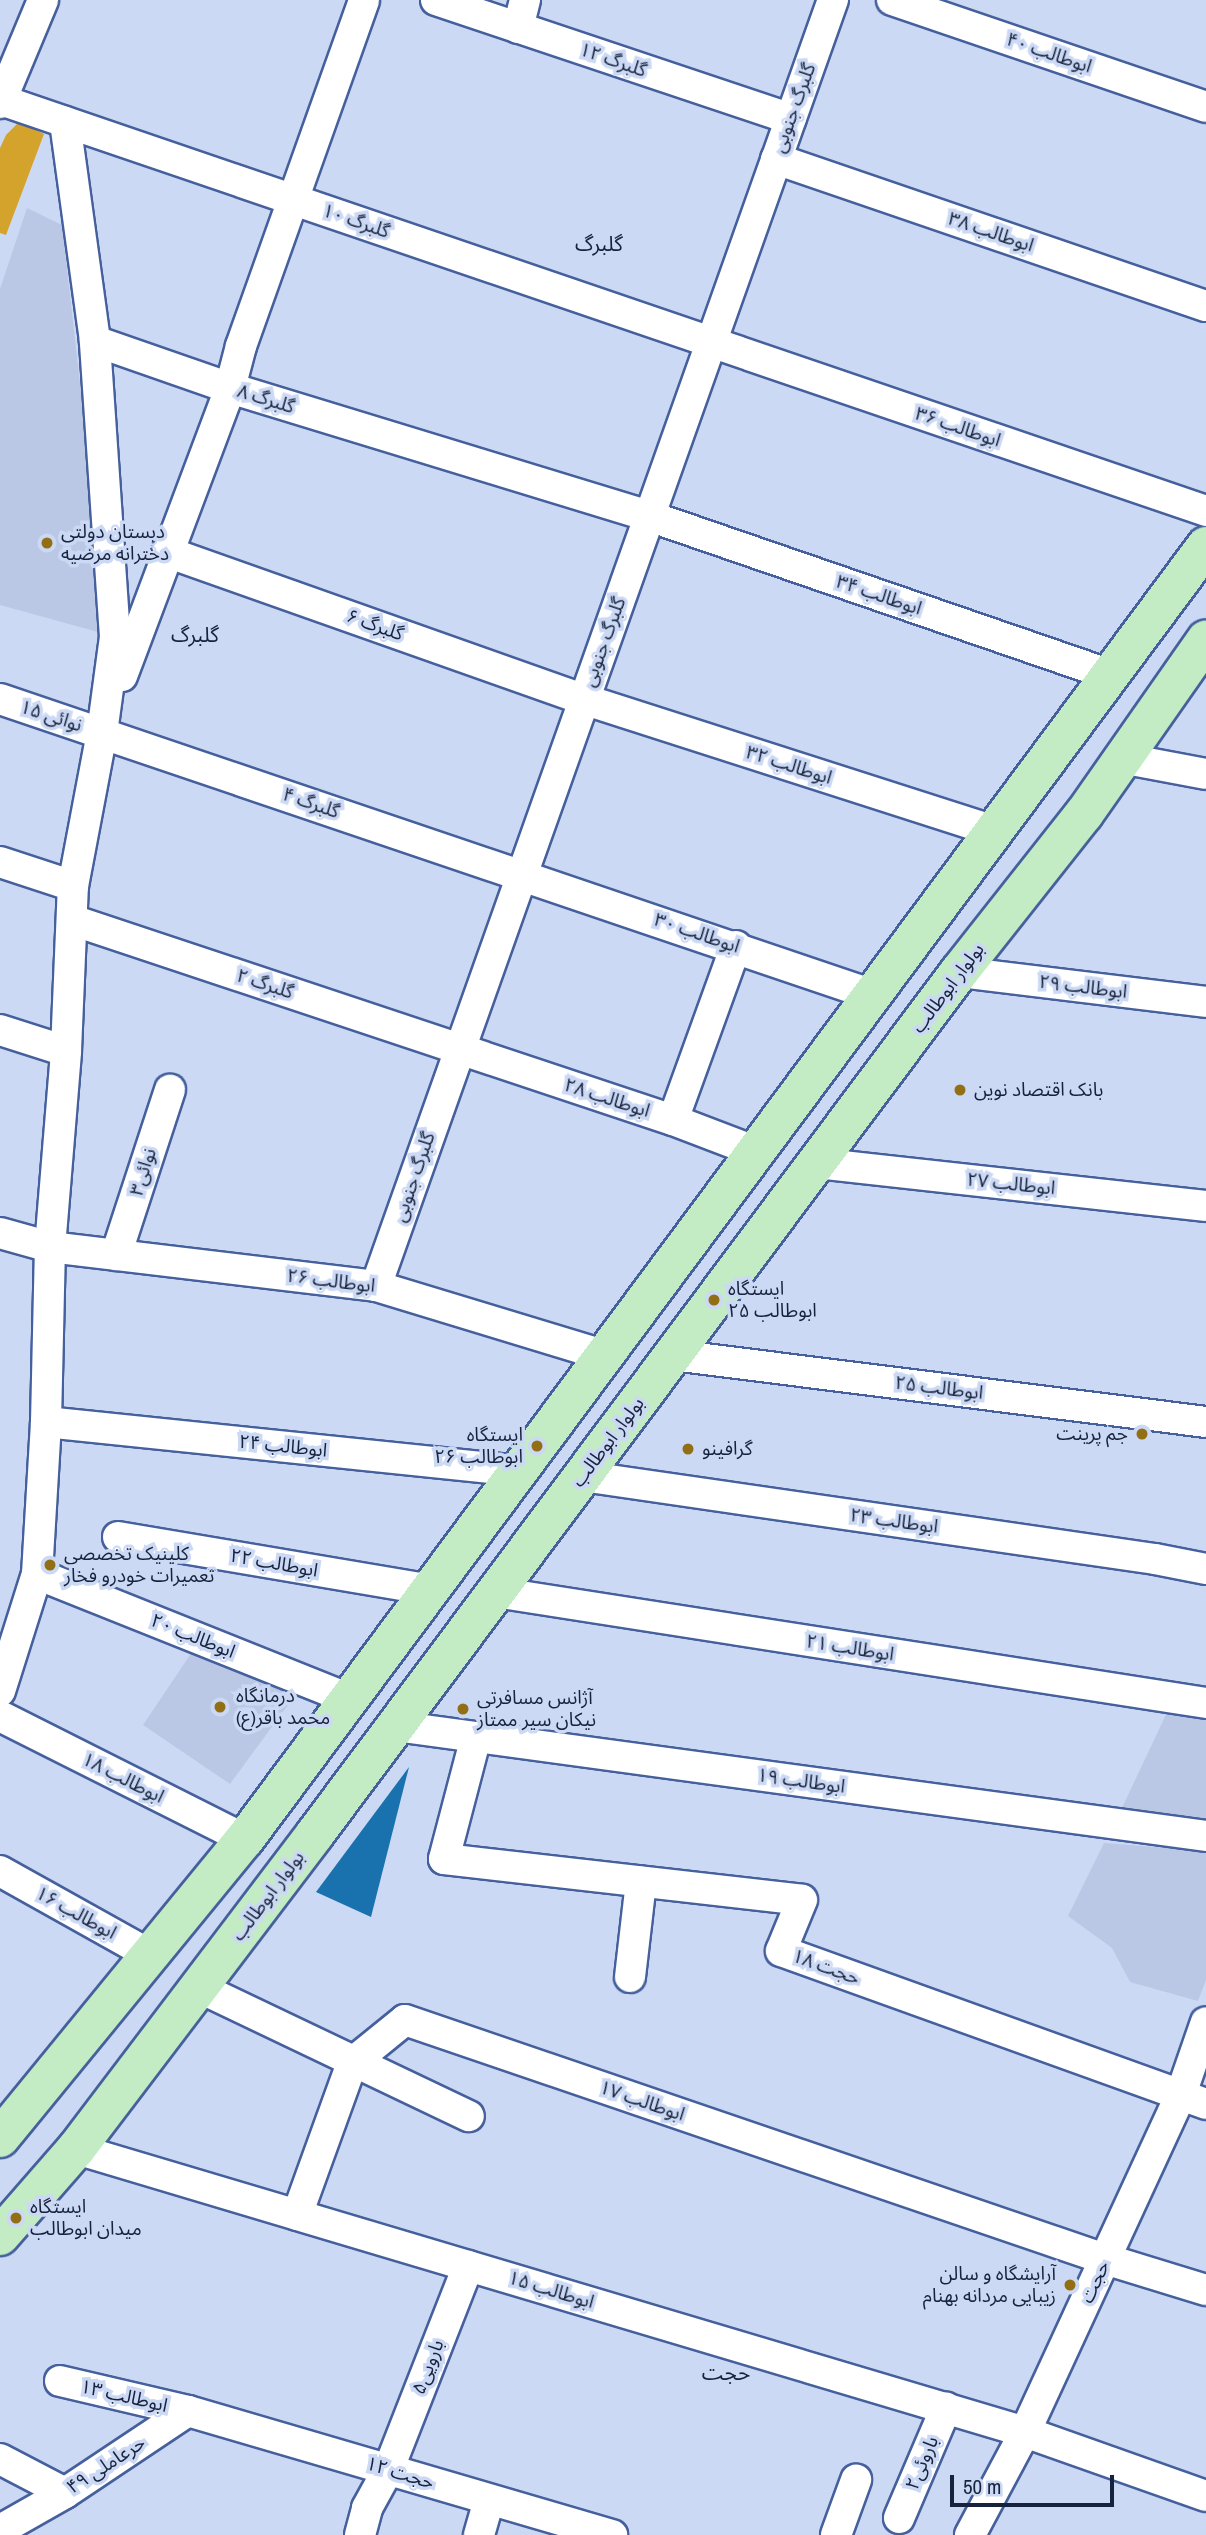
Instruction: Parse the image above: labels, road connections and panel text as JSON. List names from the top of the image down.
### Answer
{
  "streets": {
    "main road": ["بولوار ابوطالب"],
    "street": [
      "ابوطالب ۴۰",
      "گلبرگ ۱۲",
      "گلبرگ جنوبی",
      "گلبرگ ۱۰",
      "ابوطالب ۳۸",
      "گلبرگ ۸",
      "ابوطالب ۳۶",
      "ابوطالب ۳۴",
      "گلبرگ ۶",
      "نوائی ۱۵",
      "ابوطالب ۳۲",
      "گلبرگ ۴",
      "ابوطالب ۳۰",
      "گلبرگ ۲",
      "ابوطالب ۲۹",
      "ابوطالب ۲۸",
      "نوائی۳",
      "ابوطالب ۲۷",
      "ابوطالب ۲۶",
      "ابوطالب ۲۵",
      "ابوطالب ۲۴",
      "ابوطالب ۲۳",
      "ابوطالب ۲۲",
      "ابوطالب ۲۰",
      "ابوطالب ۲۱",
      "ابوطالب ۱۸",
      "ابوطالب ۱۹",
      "ابوطالب ۱۶",
      "حجت ۱۸",
      "ابوطالب ۱۷",
      "حجت",
      "ابوطالب ۱۵",
      "بارویی۵",
      "ابوطالب ۱۳",
      "باروئی۲",
      "حرعاملی ۴۹",
      "حجت ۱۲"
    ]
  },
  "crossings": [
    ["گلبرگ ۱۲", "گلبرگ جنوبی"],
    ["گلبرگ جنوبی", "گلبرگ ۱۰"],
    ["گلبرگ جنوبی", "ابوطالب ۳۸"],
    ["گلبرگ جنوبی", "گلبرگ ۸"],
    ["گلبرگ جنوبی", "ابوطالب ۳۶"],
    ["گلبرگ جنوبی", "ابوطالب ۳۴"],
    ["گلبرگ جنوبی", "گلبرگ ۶"],
    ["گلبرگ جنوبی", "ابوطالب ۳۲"],
    ["گلبرگ جنوبی", "گلبرگ ۴"],
    ["گلبرگ جنوبی", "ابوطالب ۳۰"],
    ["گلبرگ جنوبی", "گلبرگ ۲"],
    ["گلبرگ جنوبی", "ابوطالب ۲۸"],
    ["گلبرگ جنوبی", "ابوطالب ۲۶"],
    ["گلبرگ ۱۰", "ابوطالب ۳۶"],
    ["گلبرگ ۸", "ابوطالب ۳۴"],
    ["گلبرگ ۶", "ابوطالب ۳۲"],
    ["نوائی ۱۵", "گلبرگ ۴"],
    ["گلبرگ ۴", "ابوطالب ۳۰"],
    ["گلبرگ ۲", "ابوطالب ۲۸"],
    ["ابوطالب ۲۹", "بولوار ابوطالب"],
    ["بولوار ابوطالب", "ابوطالب ۲۷"],
    ["بولوار ابوطالب", "ابوطالب ۲۵"],
    ["بولوار ابوطالب", "ابوطالب ۲۳"],
    ["بولوار ابوطالب", "ابوطالب ۲۱"],
    ["بولوار ابوطالب", "ابوطالب ۱۹"],
    ["بولوار ابوطالب", "ابوطالب ۱۵"],
    ["نوائی۳", "ابوطالب ۲۶"],
    ["ابوطالب ۱۹", "حجت ۱۸"],
    ["حجت ۱۸", "حجت"],
    ["ابوطالب ۱۷", "حجت"],
    ["حجت", "ابوطالب ۱۵"],
    ["ابوطالب ۱۵", "بارویی۵"],
    ["ابوطالب ۱۵", "باروئی۲"],
    ["بارویی۵", "حجت ۱۲"],
    ["ابوطالب ۱۳", "حرعاملی ۴۹"],
    ["ابوطالب ۱۳", "حجت ۱۲"],
    ["حرعاملی ۴۹", "حجت ۱۲"]
  ],
  "districts": ["گلبرگ", "گلبرگ", "حجت"],
  "places": [
    "دبستان دولتی دخترانه مرضیه",
    "بانک اقتصاد نوین",
    "ایستگاه ابوطالب ۲۵",
    "جم پرینت",
    "ایستگاه ابوطالب ۲۶",
    "گرافینو",
    "کلینیک تخصصی تعمیرات خودرو فخار",
    "درمانگاه محمد باقر(ع)",
    "آژانس مسافرتی نیکان سیر ممتاز",
    "ایستگاه میدان ابوطالب",
    "آرایشگاه و سالن زیبایی مردانه بهنام"
  ],
  "scale_bar": "50 m"
}
